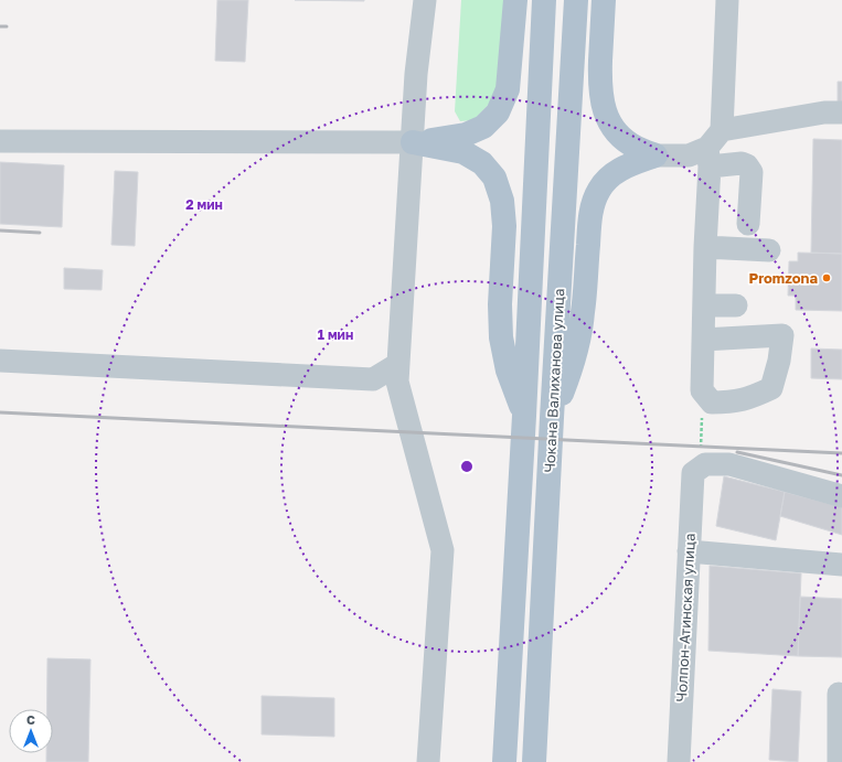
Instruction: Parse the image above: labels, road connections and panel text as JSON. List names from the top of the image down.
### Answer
{
  "streets": {
    "main road": ["Чокана Валиханова улица"],
    "street": ["Чолпон-Атинская улица"]
  },
  "places": ["Promzona"],
  "north": "top",
  "rings": ["2 мин", "1 мин"]
}
